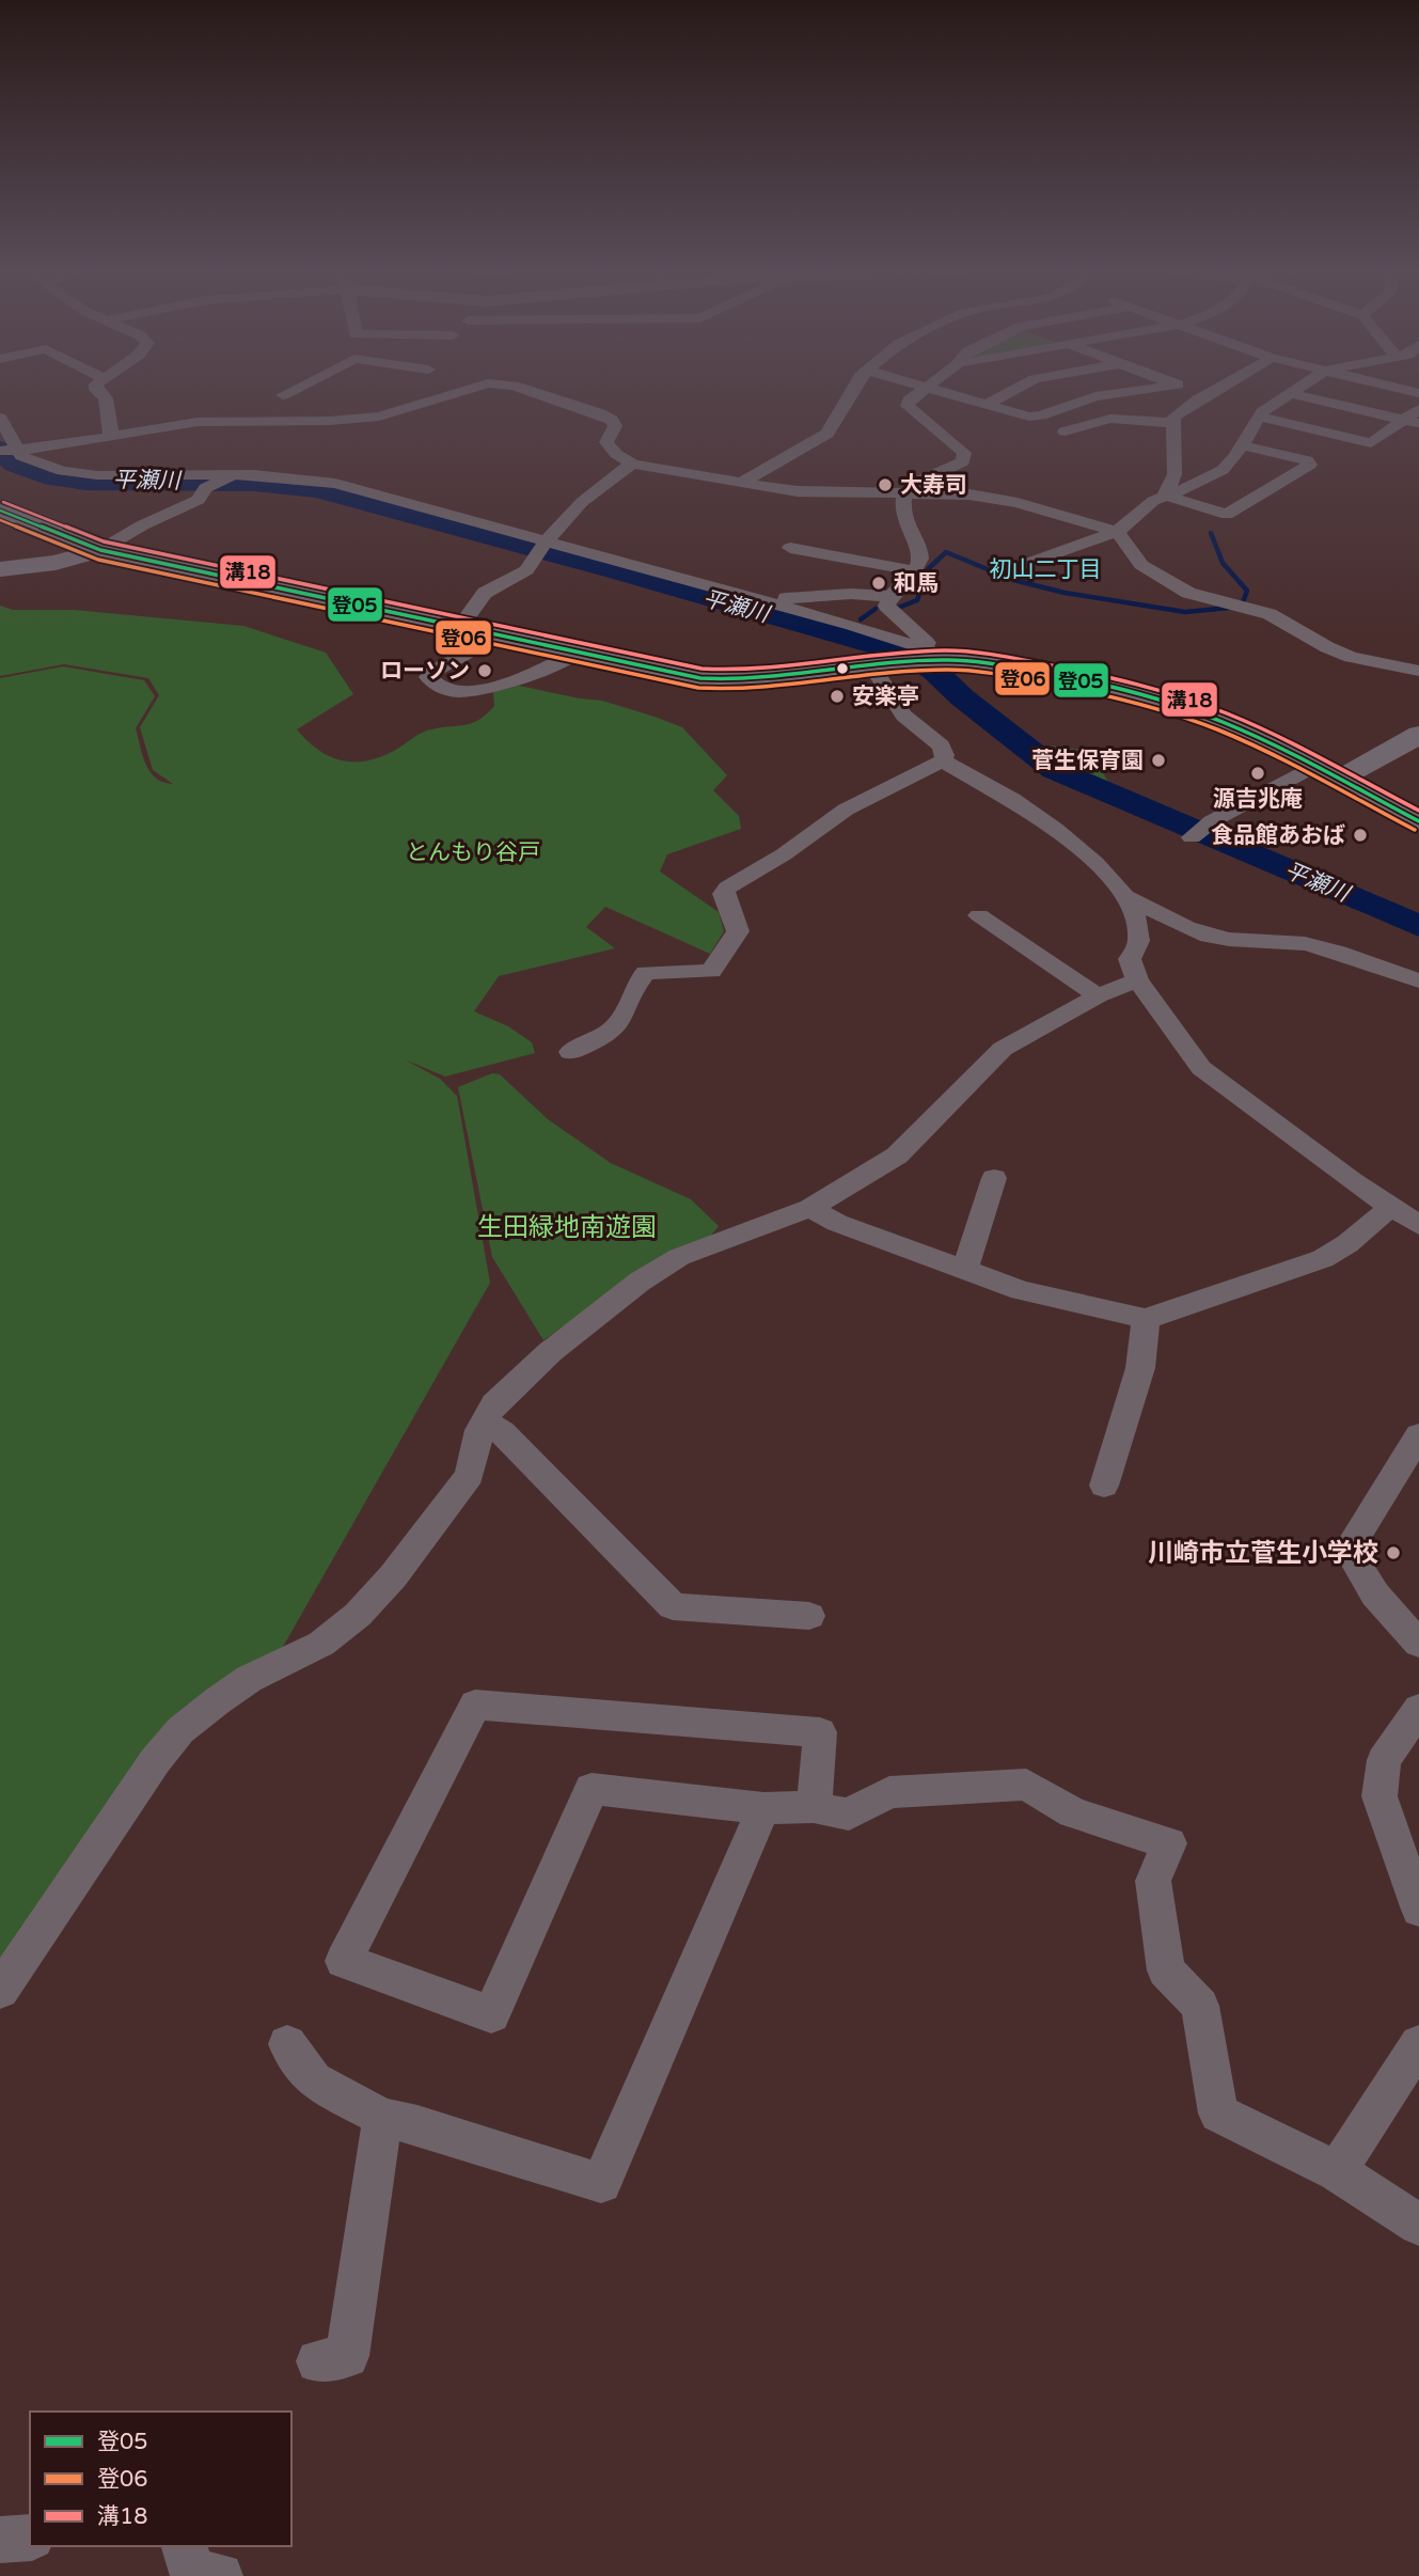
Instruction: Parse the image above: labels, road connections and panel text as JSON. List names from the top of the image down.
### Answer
{
  "districts": ["初山二丁目"],
  "water": ["平瀬川"],
  "parks": ["とんもり谷戸", "生田緑地南遊園"],
  "places": [
    "大寿司",
    "和馬",
    "ローソン",
    "安楽亭",
    "菅生保育園",
    "源吉兆庵",
    "食品館あおば",
    "川崎市立菅生小学校"
  ],
  "lines": ["transit line 溝18", "transit line 登05", "transit line 登06"],
  "legend": ["登05", "登06", "溝18"]
}
